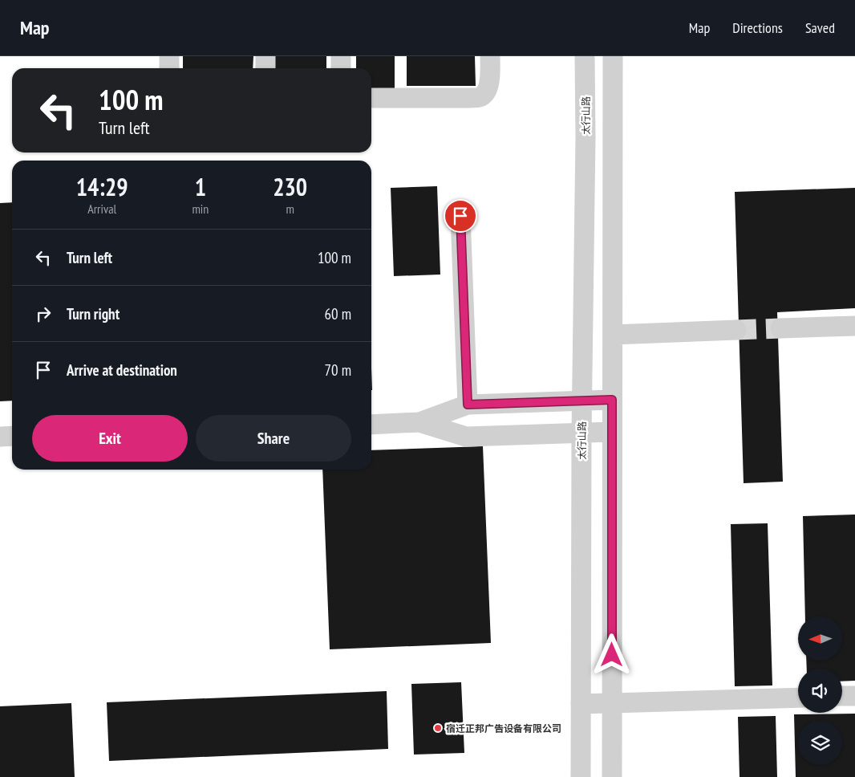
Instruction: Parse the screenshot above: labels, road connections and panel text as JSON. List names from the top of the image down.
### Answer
{
  "streets": {
    "street": ["太行山路"]
  },
  "places": ["宿迁正邦广告设备有限公司"],
  "north": "left",
  "page": {
    "header": "Map",
    "nav": ["Map", "Directions", "Saved"],
    "turn": ["100 m", "Turn left"],
    "eta": [
      "14:29",
      "Arrival",
      "1",
      "min",
      "230",
      "m"
    ],
    "list": [
      {
        "name": "Turn left",
        "value": "100 m"
      },
      {
        "name": "Turn right",
        "value": "60 m"
      },
      {
        "name": "Arrive at destination",
        "value": "70 m"
      }
    ],
    "buttons": ["Exit", "Share"]
  }
}
